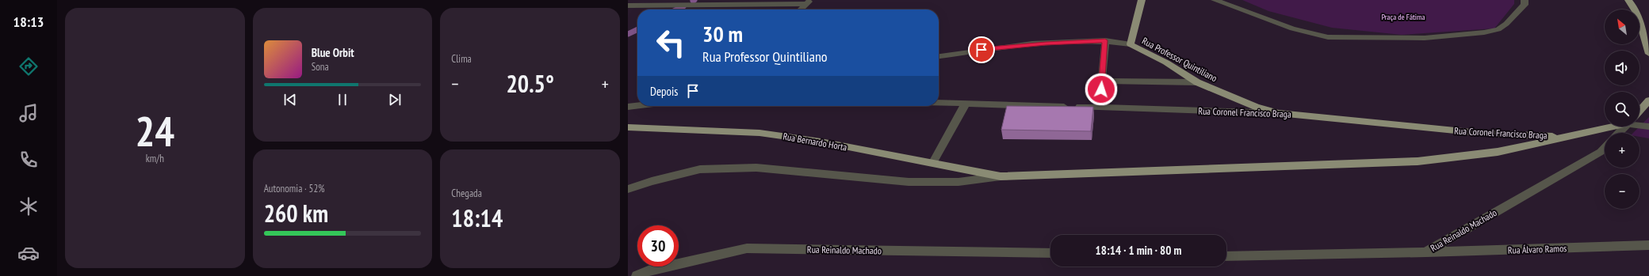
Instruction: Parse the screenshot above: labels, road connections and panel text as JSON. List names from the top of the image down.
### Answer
{
  "streets": {
    "main road": ["Rua Professor Quintiliano", "Rua Coronel Francisco Braga", "Rua Bernardo Horta"],
    "street": ["Rua Reinaldo Machado", "Rua Álvaro Ramos"]
  },
  "crossings": [
    ["Rua Professor Quintiliano", "Rua Coronel Francisco Braga"],
    ["Rua Coronel Francisco Braga", "Rua Bernardo Horta"],
    ["Rua Reinaldo Machado", "Rua Álvaro Ramos"]
  ],
  "parks": ["Praça de Fátima"],
  "north": "top left",
  "page": {
    "tabs": "18:13",
    "tile": [
      ["24", "km/h"],
      "Clima",
      ["Autonomia · 52%", "260 km"],
      ["Chegada", "18:14"]
    ],
    "map_buttons": ["+", "−"],
    "turn": ["30 m", "Rua Professor Quintiliano"],
    "song": ["Blue Orbit", "Sona"],
    "heat": ["−", "20.5°", "+"],
    "then": "Depois",
    "limit": "30",
    "trip": "18:14 · 1 min · 80 m"
  }
}
